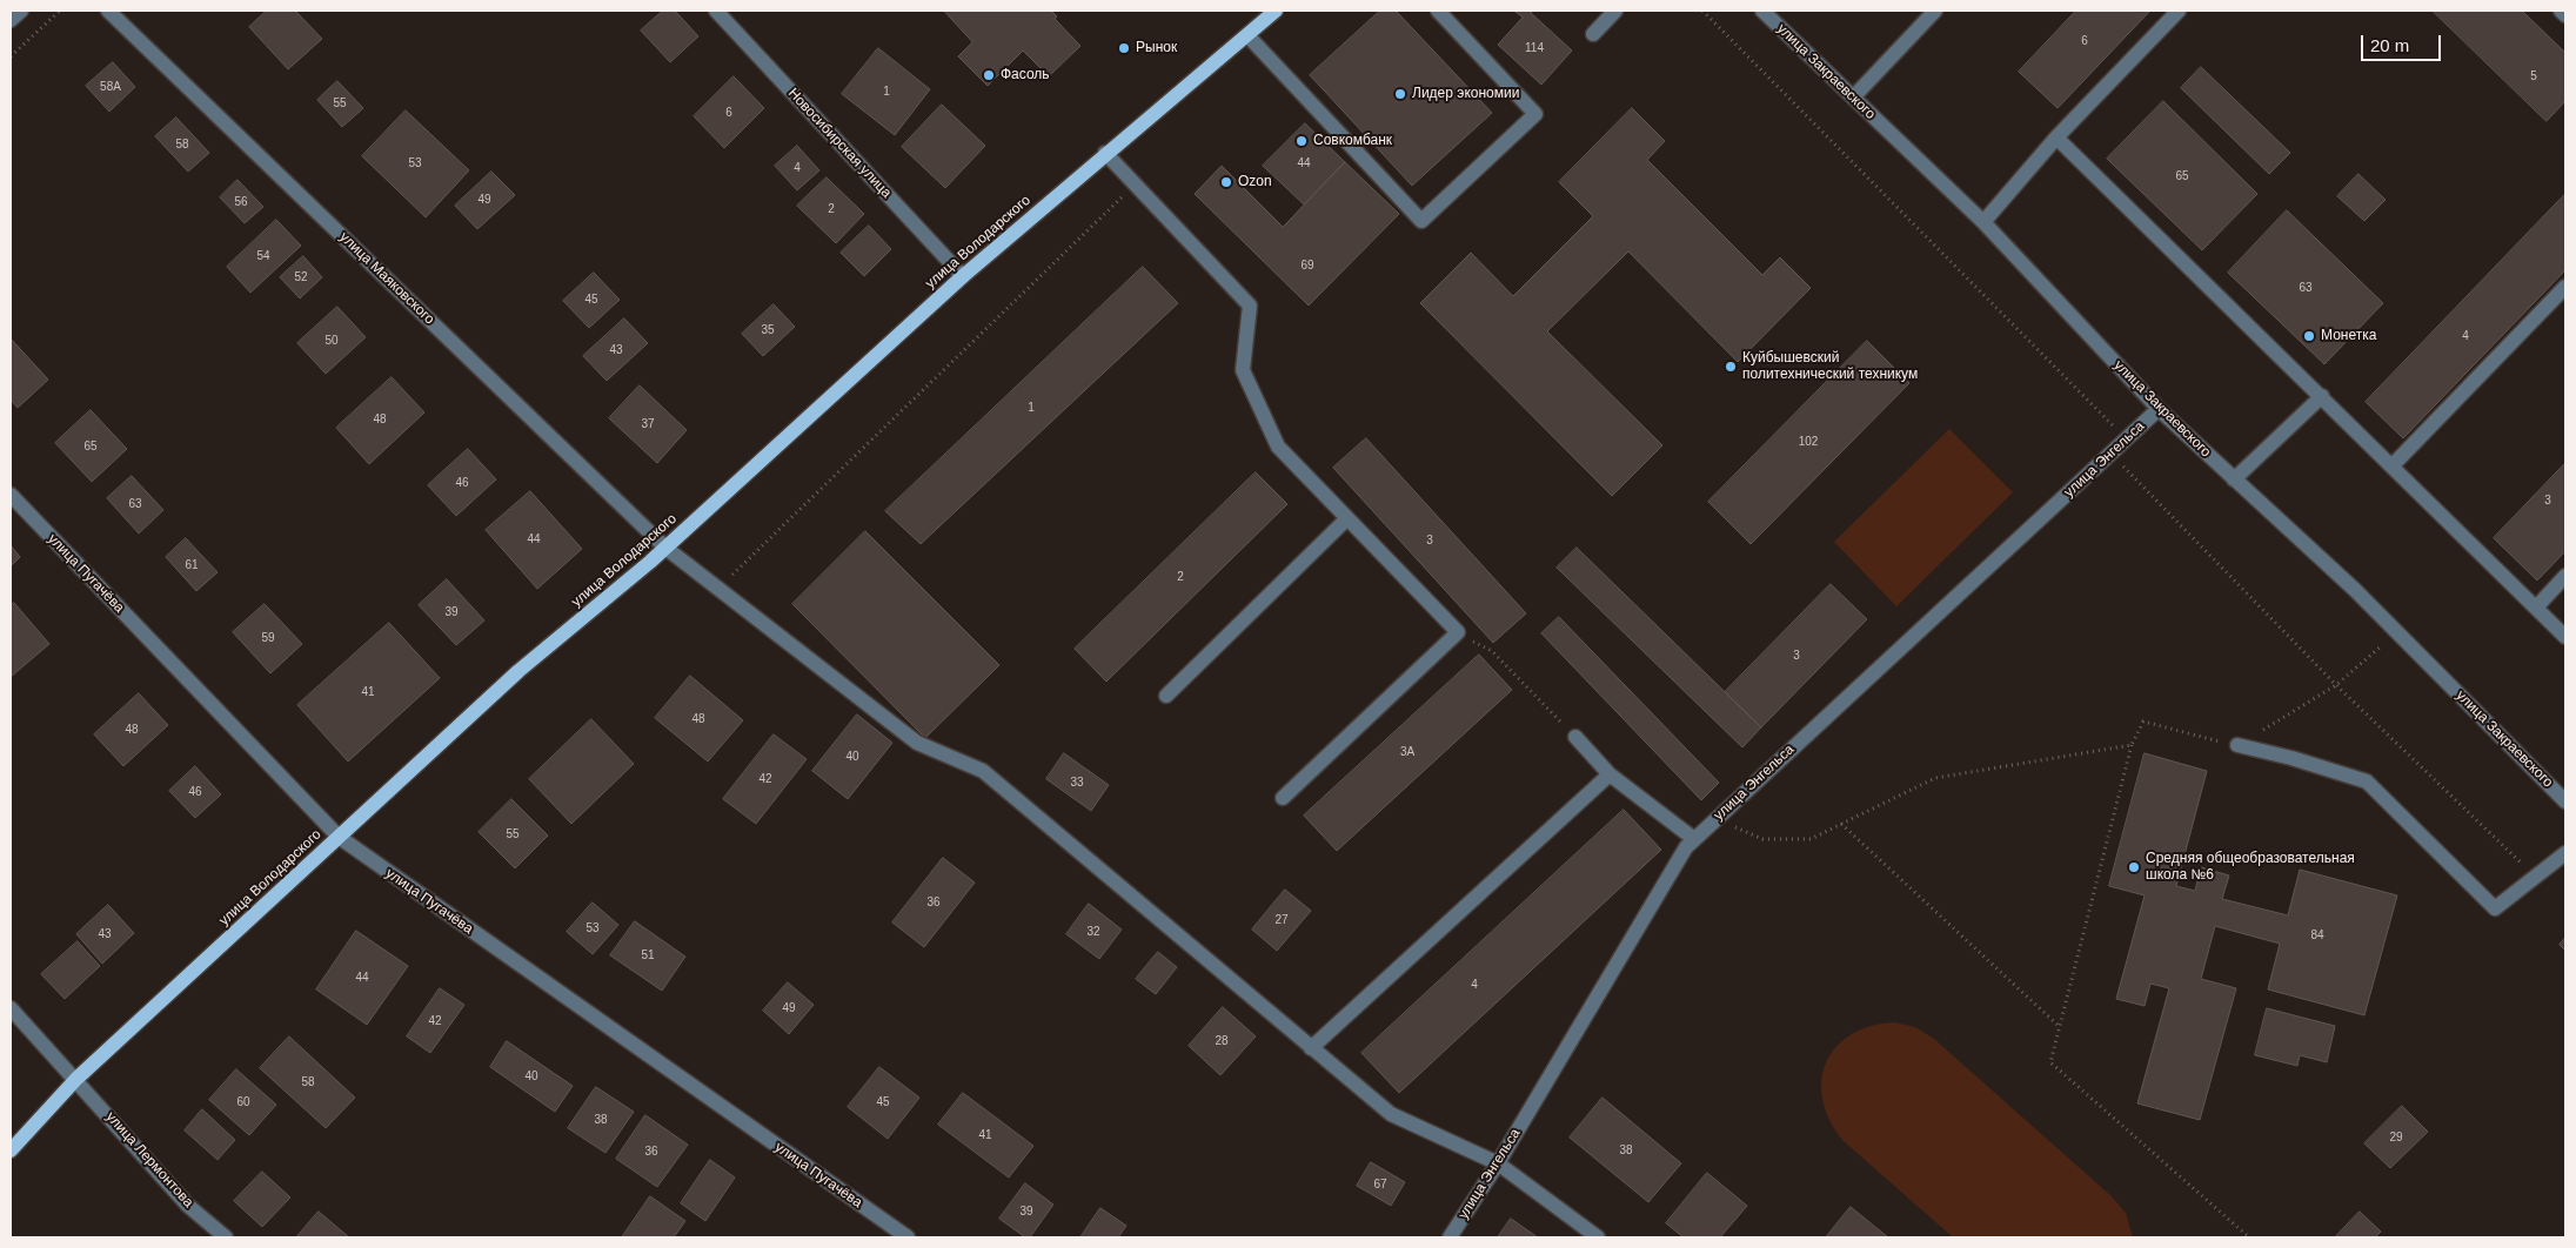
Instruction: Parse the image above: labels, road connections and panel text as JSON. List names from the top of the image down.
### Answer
{
  "streets": {
    "main road": ["улица Володарского"],
    "street": [
      "улица Закраевского",
      "Новосибирская улица",
      "улица Маяковского",
      "улица Энгельса",
      "улица Пугачёва",
      "улица Лермонтова"
    ]
  },
  "crossings": [
    ["улица Закраевского", "улица Энгельса"],
    ["Новосибирская улица", "улица Володарского"],
    ["улица Володарского", "улица Маяковского"],
    ["улица Володарского", "улица Пугачёва"],
    ["улица Володарского", "улица Лермонтова"],
    ["улица Маяковского", "улица Энгельса"]
  ],
  "places": [
    "Рынок",
    "Фасоль",
    "Лидер экономии",
    "Совкомбанк",
    "Ozon",
    "Монетка",
    "Куйбышевский политехнический техникум",
    "Средняя общеобразовательная школа №6"
  ],
  "house_numbers": [
    "6",
    "114",
    "5",
    "58А",
    "1",
    "55",
    "6",
    "58",
    "53",
    "44",
    "4",
    "65",
    "49",
    "56",
    "2",
    "54",
    "69",
    "52",
    "63",
    "45",
    "35",
    "4",
    "50",
    "43",
    "1",
    "48",
    "37",
    "102",
    "65",
    "46",
    "3",
    "63",
    "44",
    "3",
    "61",
    "2",
    "39",
    "59",
    "3",
    "41",
    "48",
    "48",
    "3А",
    "40",
    "42",
    "33",
    "46",
    "55",
    "36",
    "27",
    "53",
    "32",
    "43",
    "84",
    "51",
    "44",
    "4",
    "49",
    "42",
    "28",
    "40",
    "58",
    "60",
    "45",
    "38",
    "41",
    "29",
    "38",
    "36",
    "67",
    "39"
  ],
  "scale_bar": "20 m"
}
